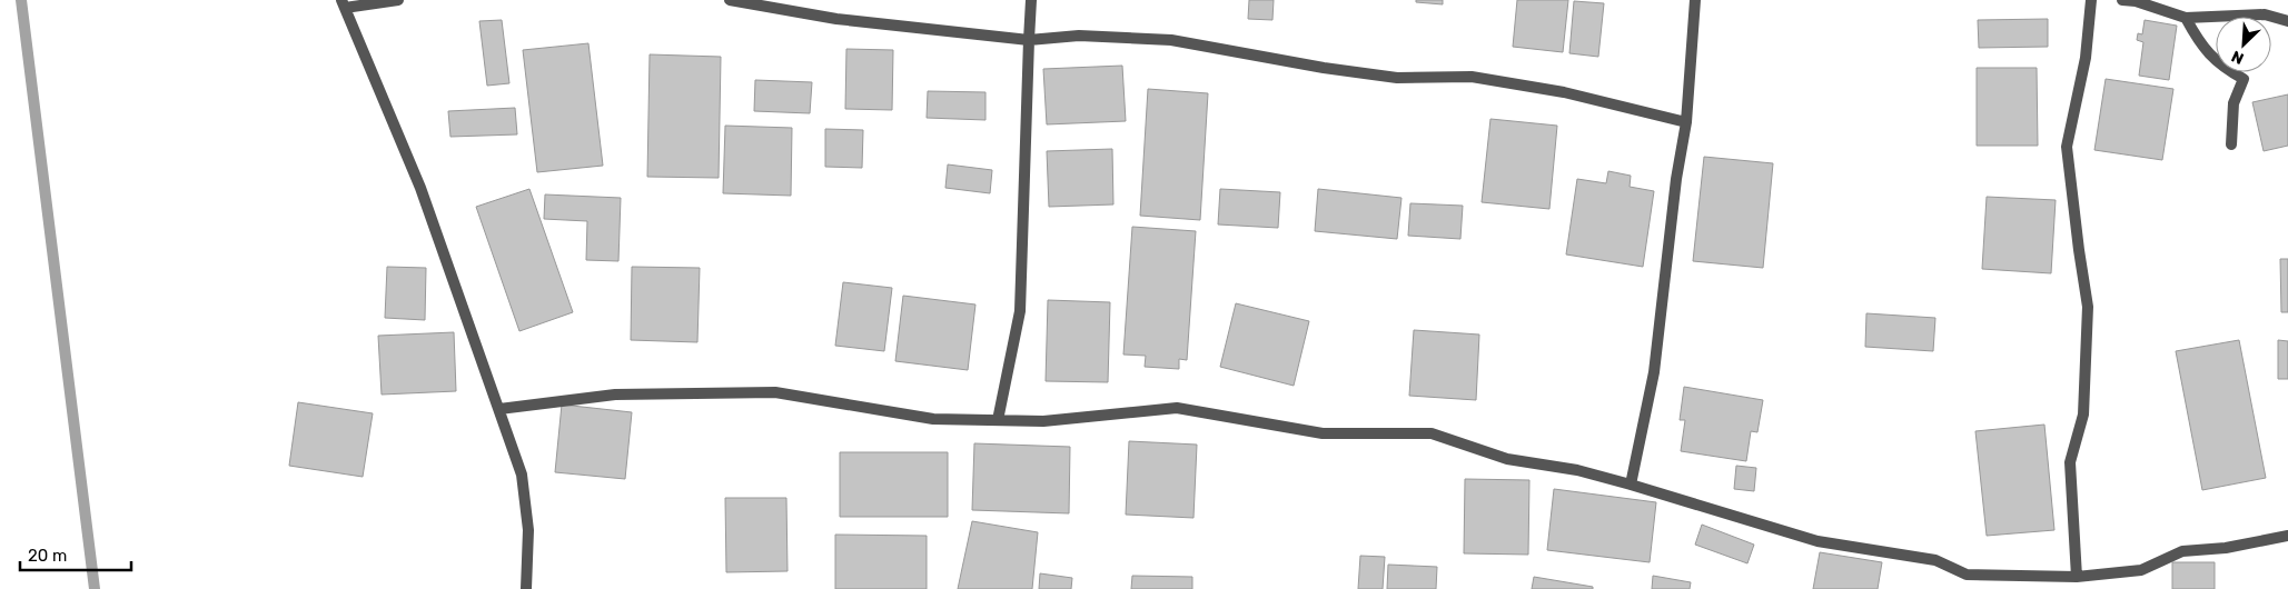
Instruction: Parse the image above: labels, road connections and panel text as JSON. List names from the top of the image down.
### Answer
{
  "scale_bar": "20 m",
  "north": "bottom left"
}
